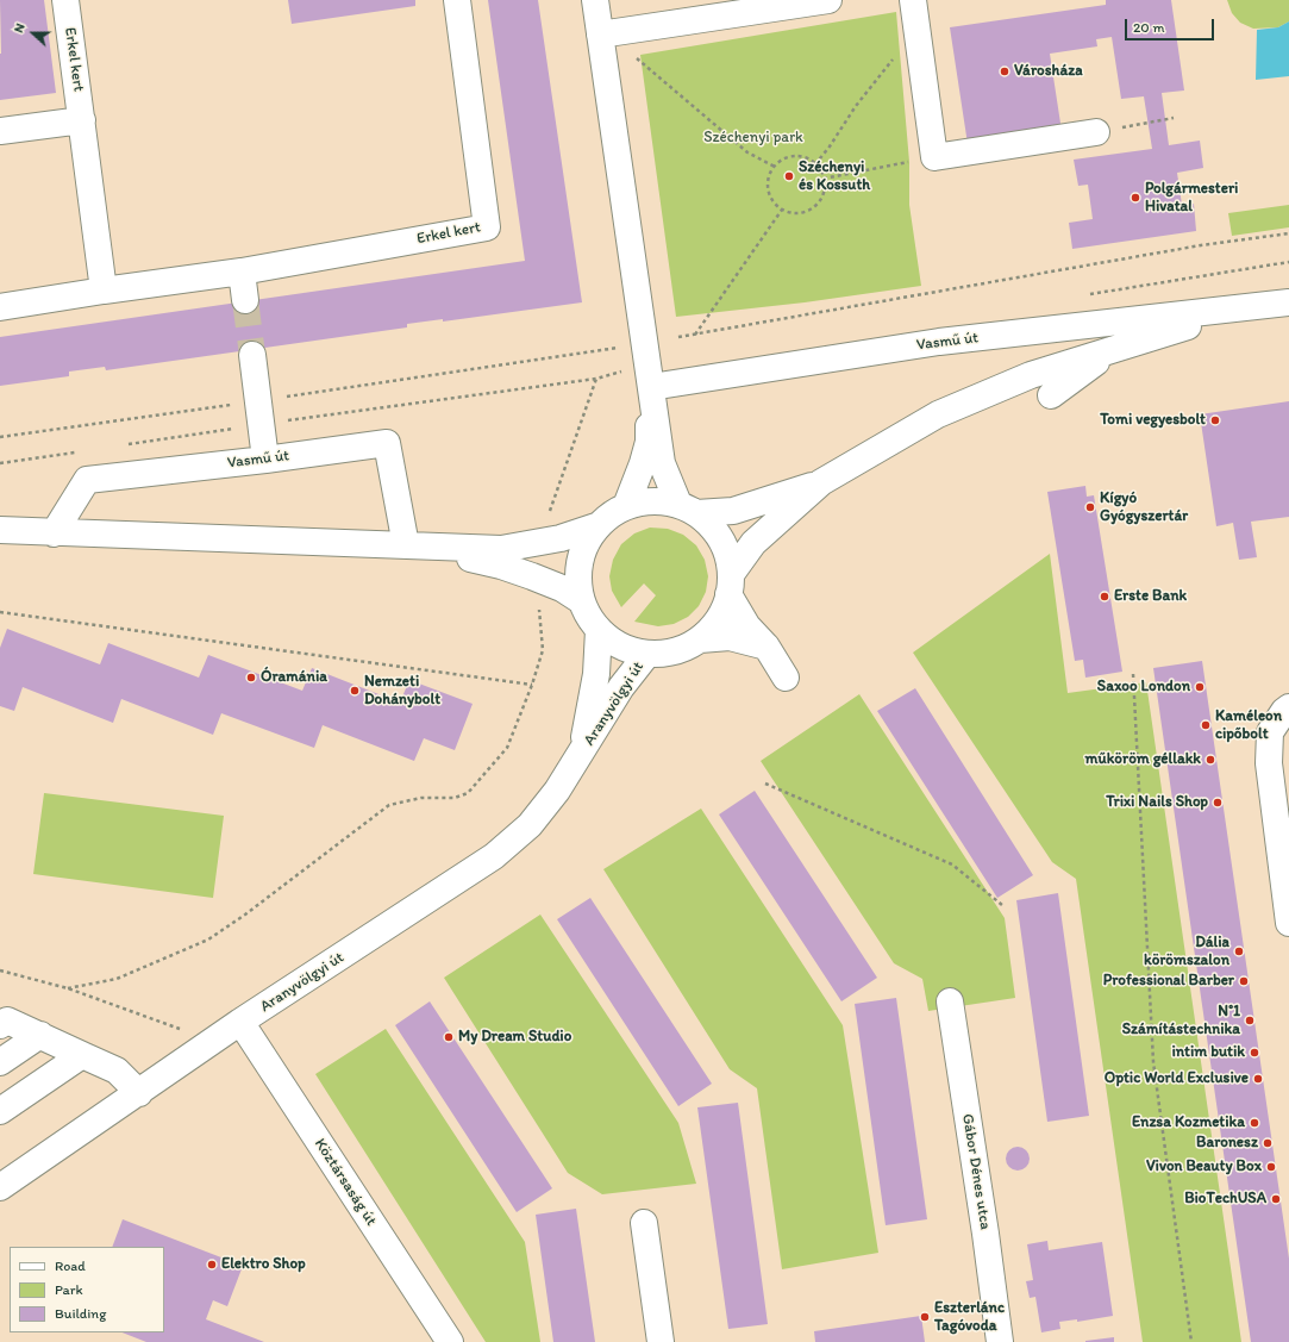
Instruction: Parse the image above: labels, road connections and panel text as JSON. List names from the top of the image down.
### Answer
{
  "streets": {
    "street": [
      "Erkel kert",
      "Vasmű út",
      "Aranyvölgyi út",
      "Gábor Dénes utca",
      "Köztársaság út"
    ]
  },
  "crossings": [
    ["Vasmű út", "Aranyvölgyi út"],
    ["Aranyvölgyi út", "Köztársaság út"]
  ],
  "parks": ["Széchenyi park"],
  "places": [
    "Városháza",
    "Széchenyi és Kossuth",
    "Polgármesteri Hivatal",
    "Tomi vegyesbolt",
    "Kígyó Gyógyszertár",
    "Erste Bank",
    "Óramánia",
    "Saxoo London",
    "Nemzeti Dohánybolt",
    "Kaméleon cipőbolt",
    "műköröm géllakk",
    "Trixi Nails Shop",
    "Dália körömszalon",
    "Professional Barber",
    "N°1 Számítástechnika",
    "My Dream Studio",
    "intim butik",
    "Optic World Exclusive",
    "Enzsa Kozmetika",
    "Baronesz",
    "Vivon Beauty Box",
    "BioTechUSA",
    "Elektro Shop",
    "Eszterlánc Tagóvoda"
  ],
  "legend": ["Road", "Park", "Building"],
  "scale_bar": "20 m",
  "north": "left"
}
